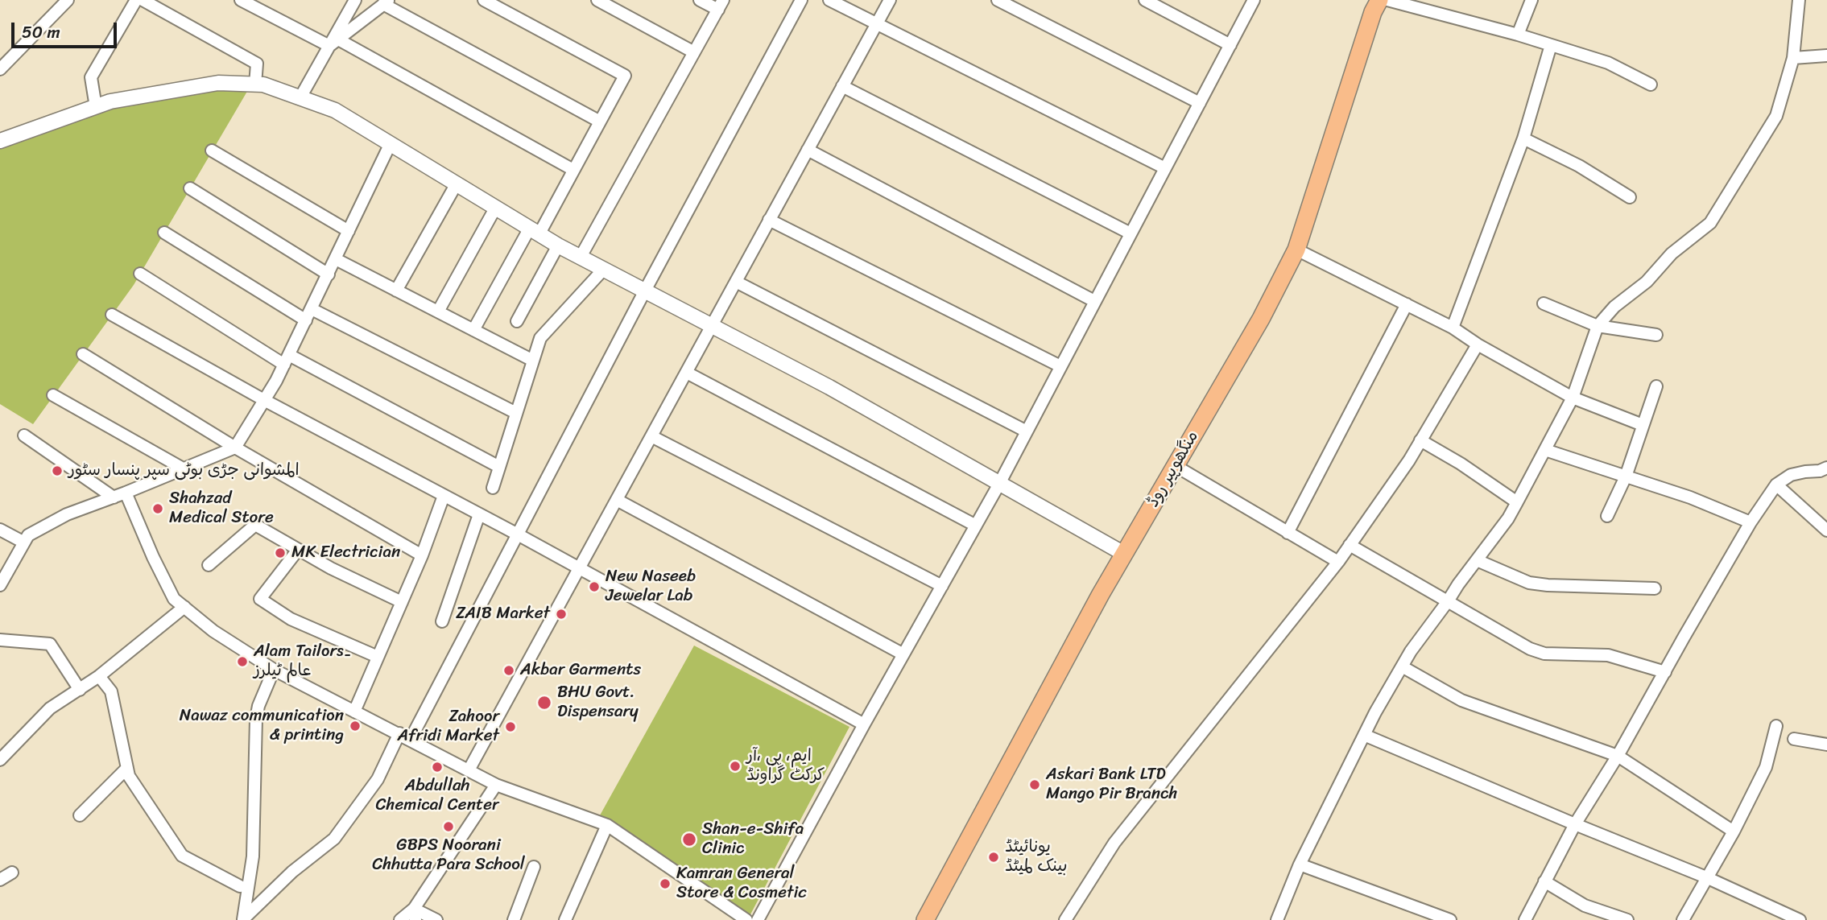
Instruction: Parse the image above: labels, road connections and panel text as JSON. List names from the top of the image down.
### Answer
{
  "streets": {
    "main road": ["منگھوپیر روڈ"]
  },
  "places": [
    "المشوانی جڑی بوٹی سپر پنسار سٹور",
    "Shahzad Medical Store",
    "MK Electrician",
    "New Naseeb Jewelar Lab",
    "ZAIB Market",
    "Alam Tailors۔ عالم ٹیلرز",
    "Akbar Garments",
    "BHU Govt. Dispensary",
    "Nawaz communication & printing",
    "Zahoor Afridi Market",
    "ایم، پی ،آر کرکٹ گراونڈ",
    "Abdullah Chemical Center",
    "Askari Bank LTD Mango Pir Branch",
    "GBPS Noorani Chhutta Para School",
    "Shan-e-Shifa Clinic",
    "یونائیٹڈ بینک لمیٹڈ",
    "Kamran General Store & Cosmetic"
  ],
  "scale_bar": "50 m"
}
